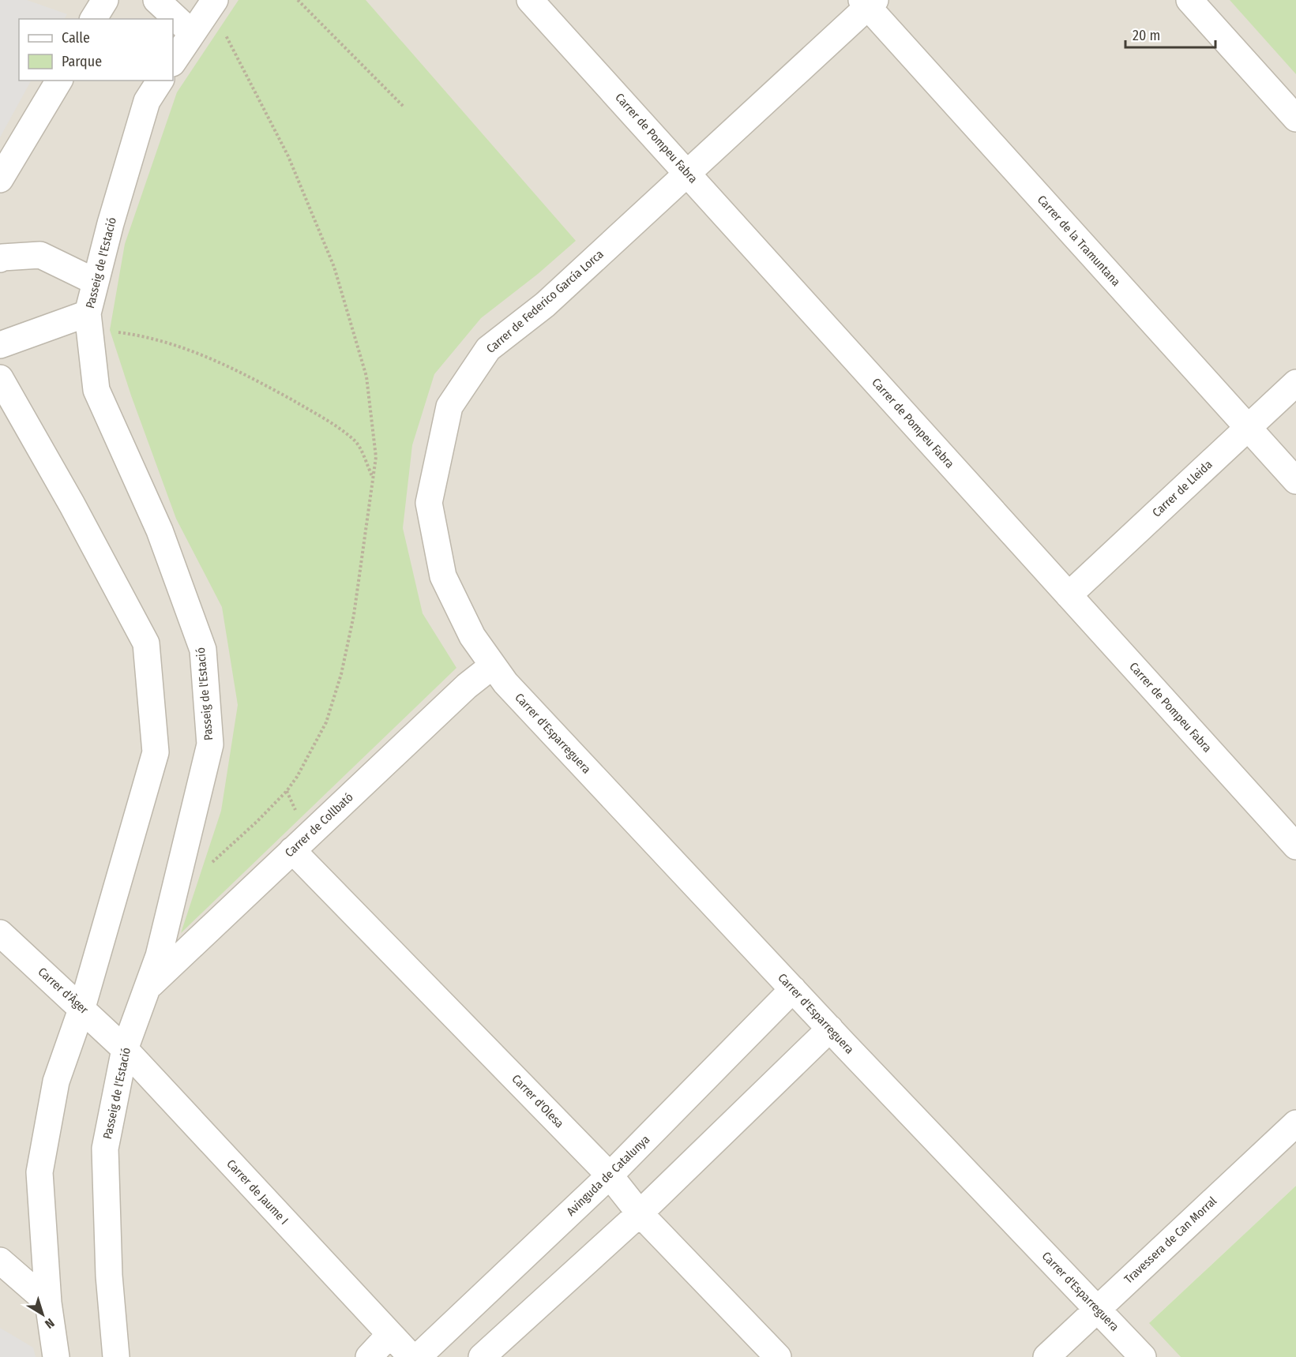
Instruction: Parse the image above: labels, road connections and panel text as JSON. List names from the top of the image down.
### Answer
{
  "streets": {
    "street": [
      "Carrer de Pompeu Fabra",
      "Carrer de la Tramuntana",
      "Passeig de l'Estació",
      "Carrer de Federico García Lorca",
      "Carrer de Lleida",
      "Carrer d'Esparreguera",
      "Carrer de Collbató",
      "Carrer d'Àger",
      "Carrer d'Olesa",
      "Avinguda de Catalunya",
      "Carrer de Jaume I",
      "Travessera de Can Morral"
    ]
  },
  "crossings": [
    ["Carrer de Pompeu Fabra", "Carrer de Federico García Lorca"],
    ["Carrer de Pompeu Fabra", "Carrer de Lleida"],
    ["Carrer de la Tramuntana", "Carrer de Federico García Lorca"],
    ["Carrer de la Tramuntana", "Carrer de Lleida"],
    ["Passeig de l'Estació", "Carrer de Collbató"],
    ["Passeig de l'Estació", "Carrer d'Àger"],
    ["Passeig de l'Estació", "Carrer de Jaume I"],
    ["Carrer de Federico García Lorca", "Carrer d'Esparreguera"],
    ["Carrer de Federico García Lorca", "Carrer de Collbató"],
    ["Carrer d'Esparreguera", "Carrer de Collbató"],
    ["Carrer d'Esparreguera", "Avinguda de Catalunya"],
    ["Carrer d'Esparreguera", "Travessera de Can Morral"],
    ["Carrer de Collbató", "Carrer d'Olesa"],
    ["Carrer d'Àger", "Carrer de Jaume I"],
    ["Carrer d'Olesa", "Avinguda de Catalunya"]
  ],
  "legend": ["Calle", "Parque"],
  "scale_bar": "20 m",
  "north": "bottom right"
}
